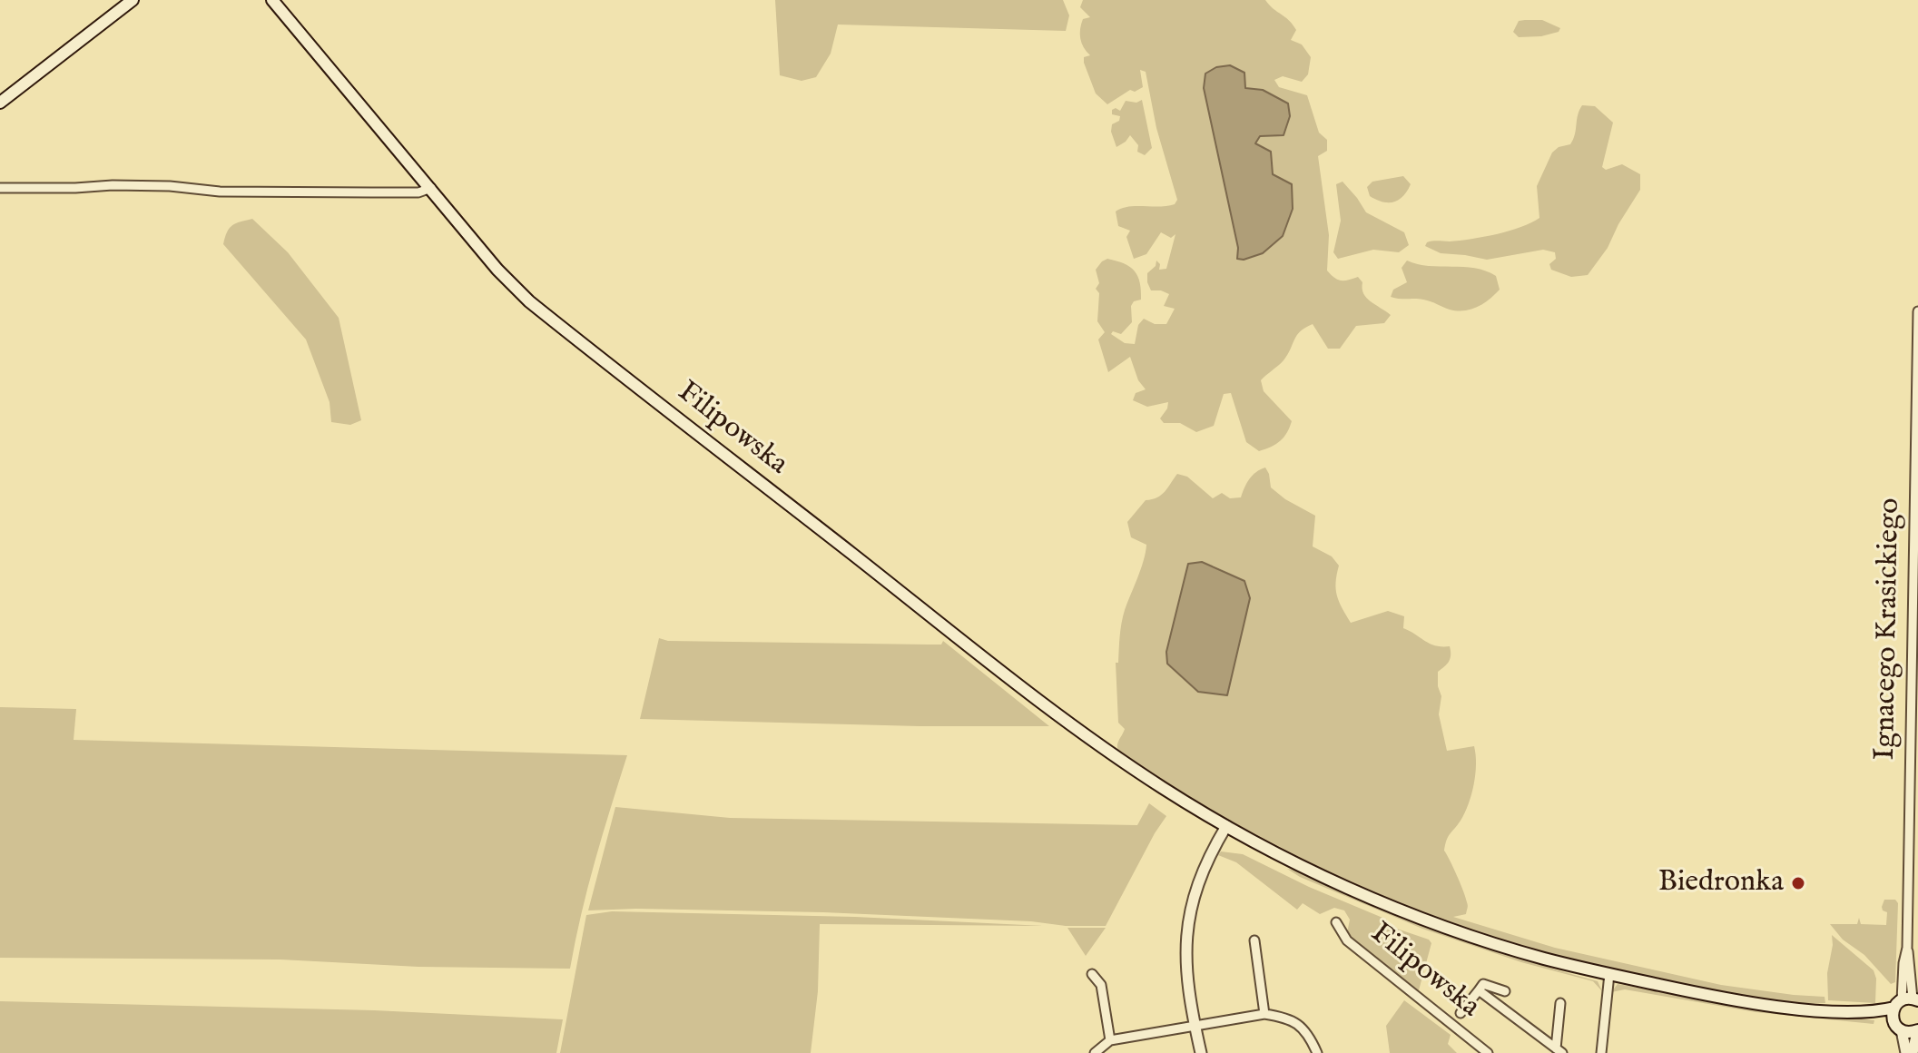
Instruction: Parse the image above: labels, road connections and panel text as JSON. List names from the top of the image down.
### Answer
{
  "streets": {
    "main road": ["Filipowska"],
    "street": ["Ignacego Krasickiego"]
  },
  "places": ["Biedronka"]
}
